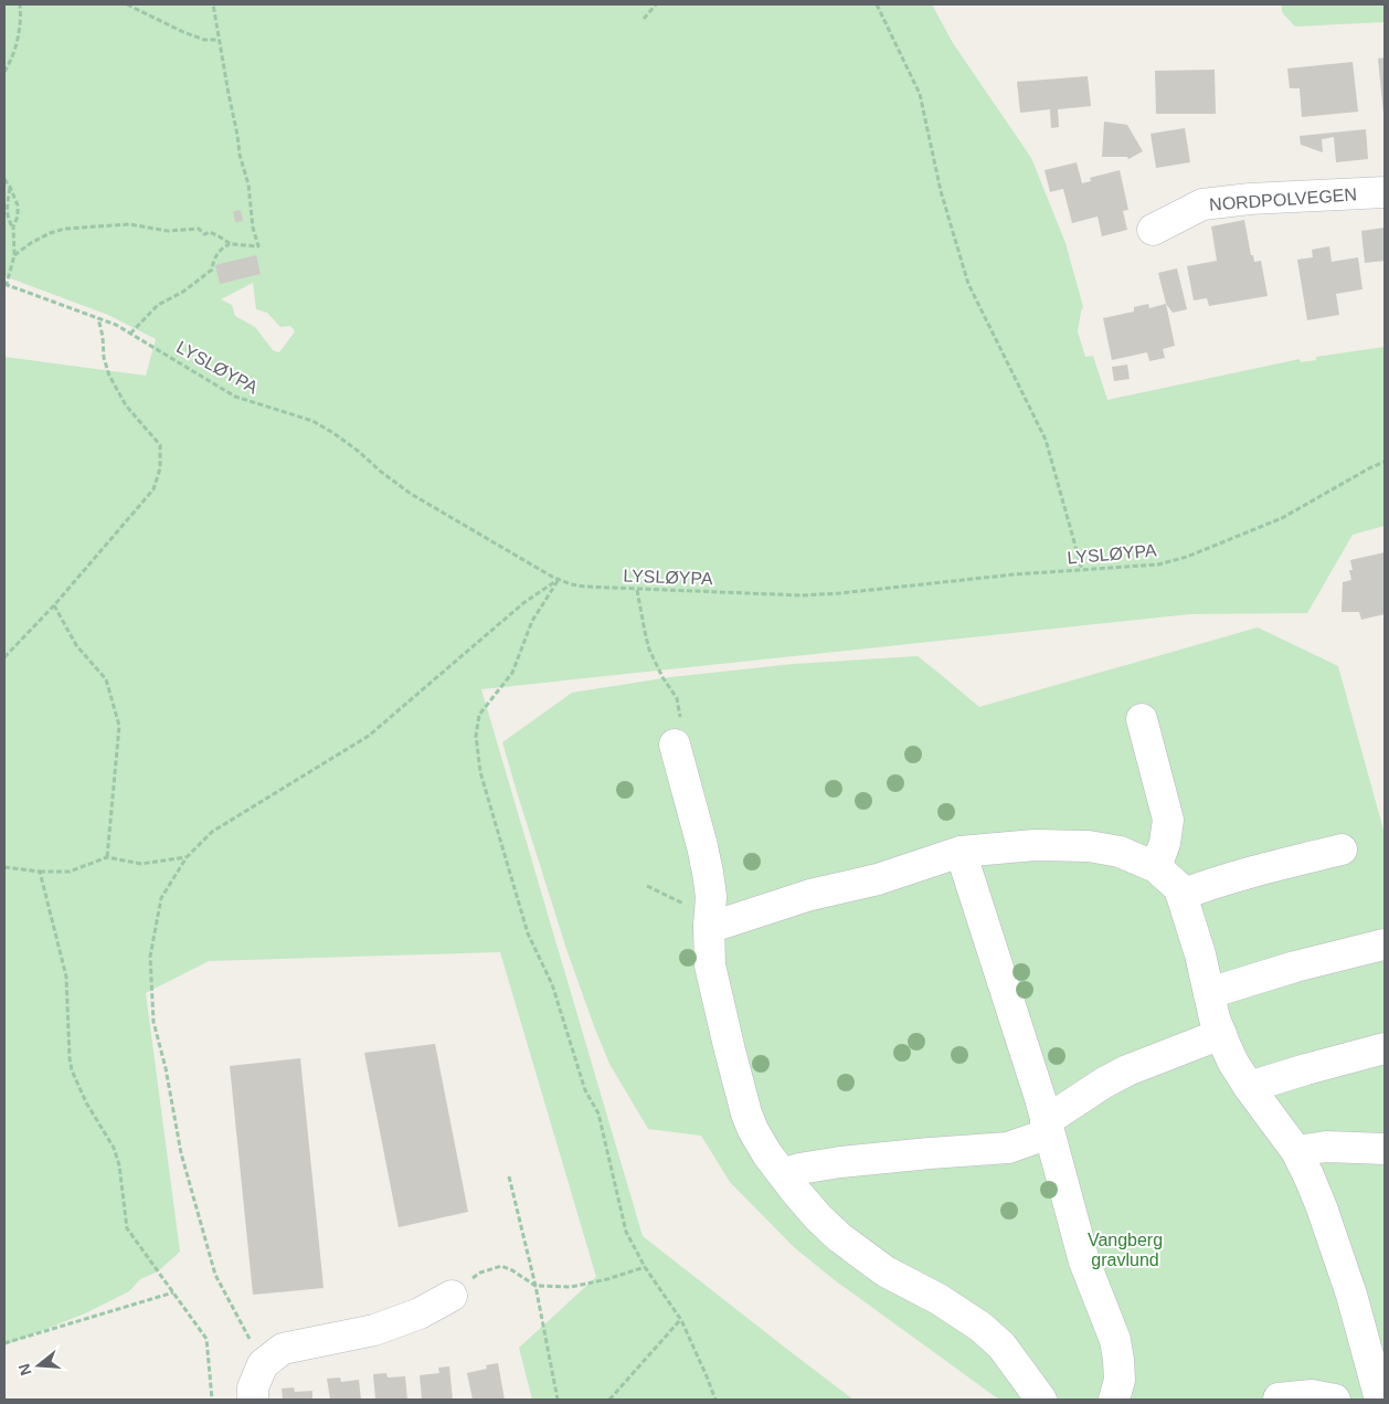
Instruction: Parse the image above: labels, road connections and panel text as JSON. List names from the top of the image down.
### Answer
{
  "streets": {
    "street": ["NORDPOLVEGEN"],
    "path": ["LYSLØYPA"]
  },
  "parks": ["Vangberg gravlund"],
  "north": "left"
}
